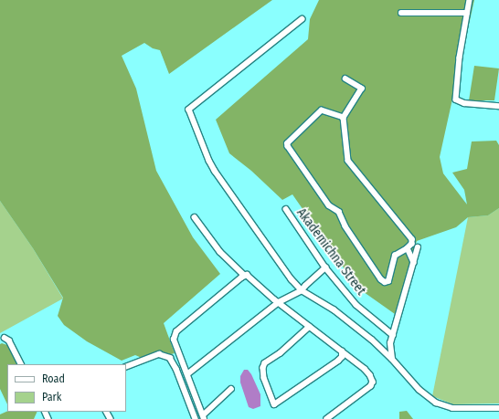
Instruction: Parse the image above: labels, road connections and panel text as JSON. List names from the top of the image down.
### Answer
{
  "streets": {
    "street": ["Akademichna Street"]
  },
  "legend": ["Road", "Park"]
}
